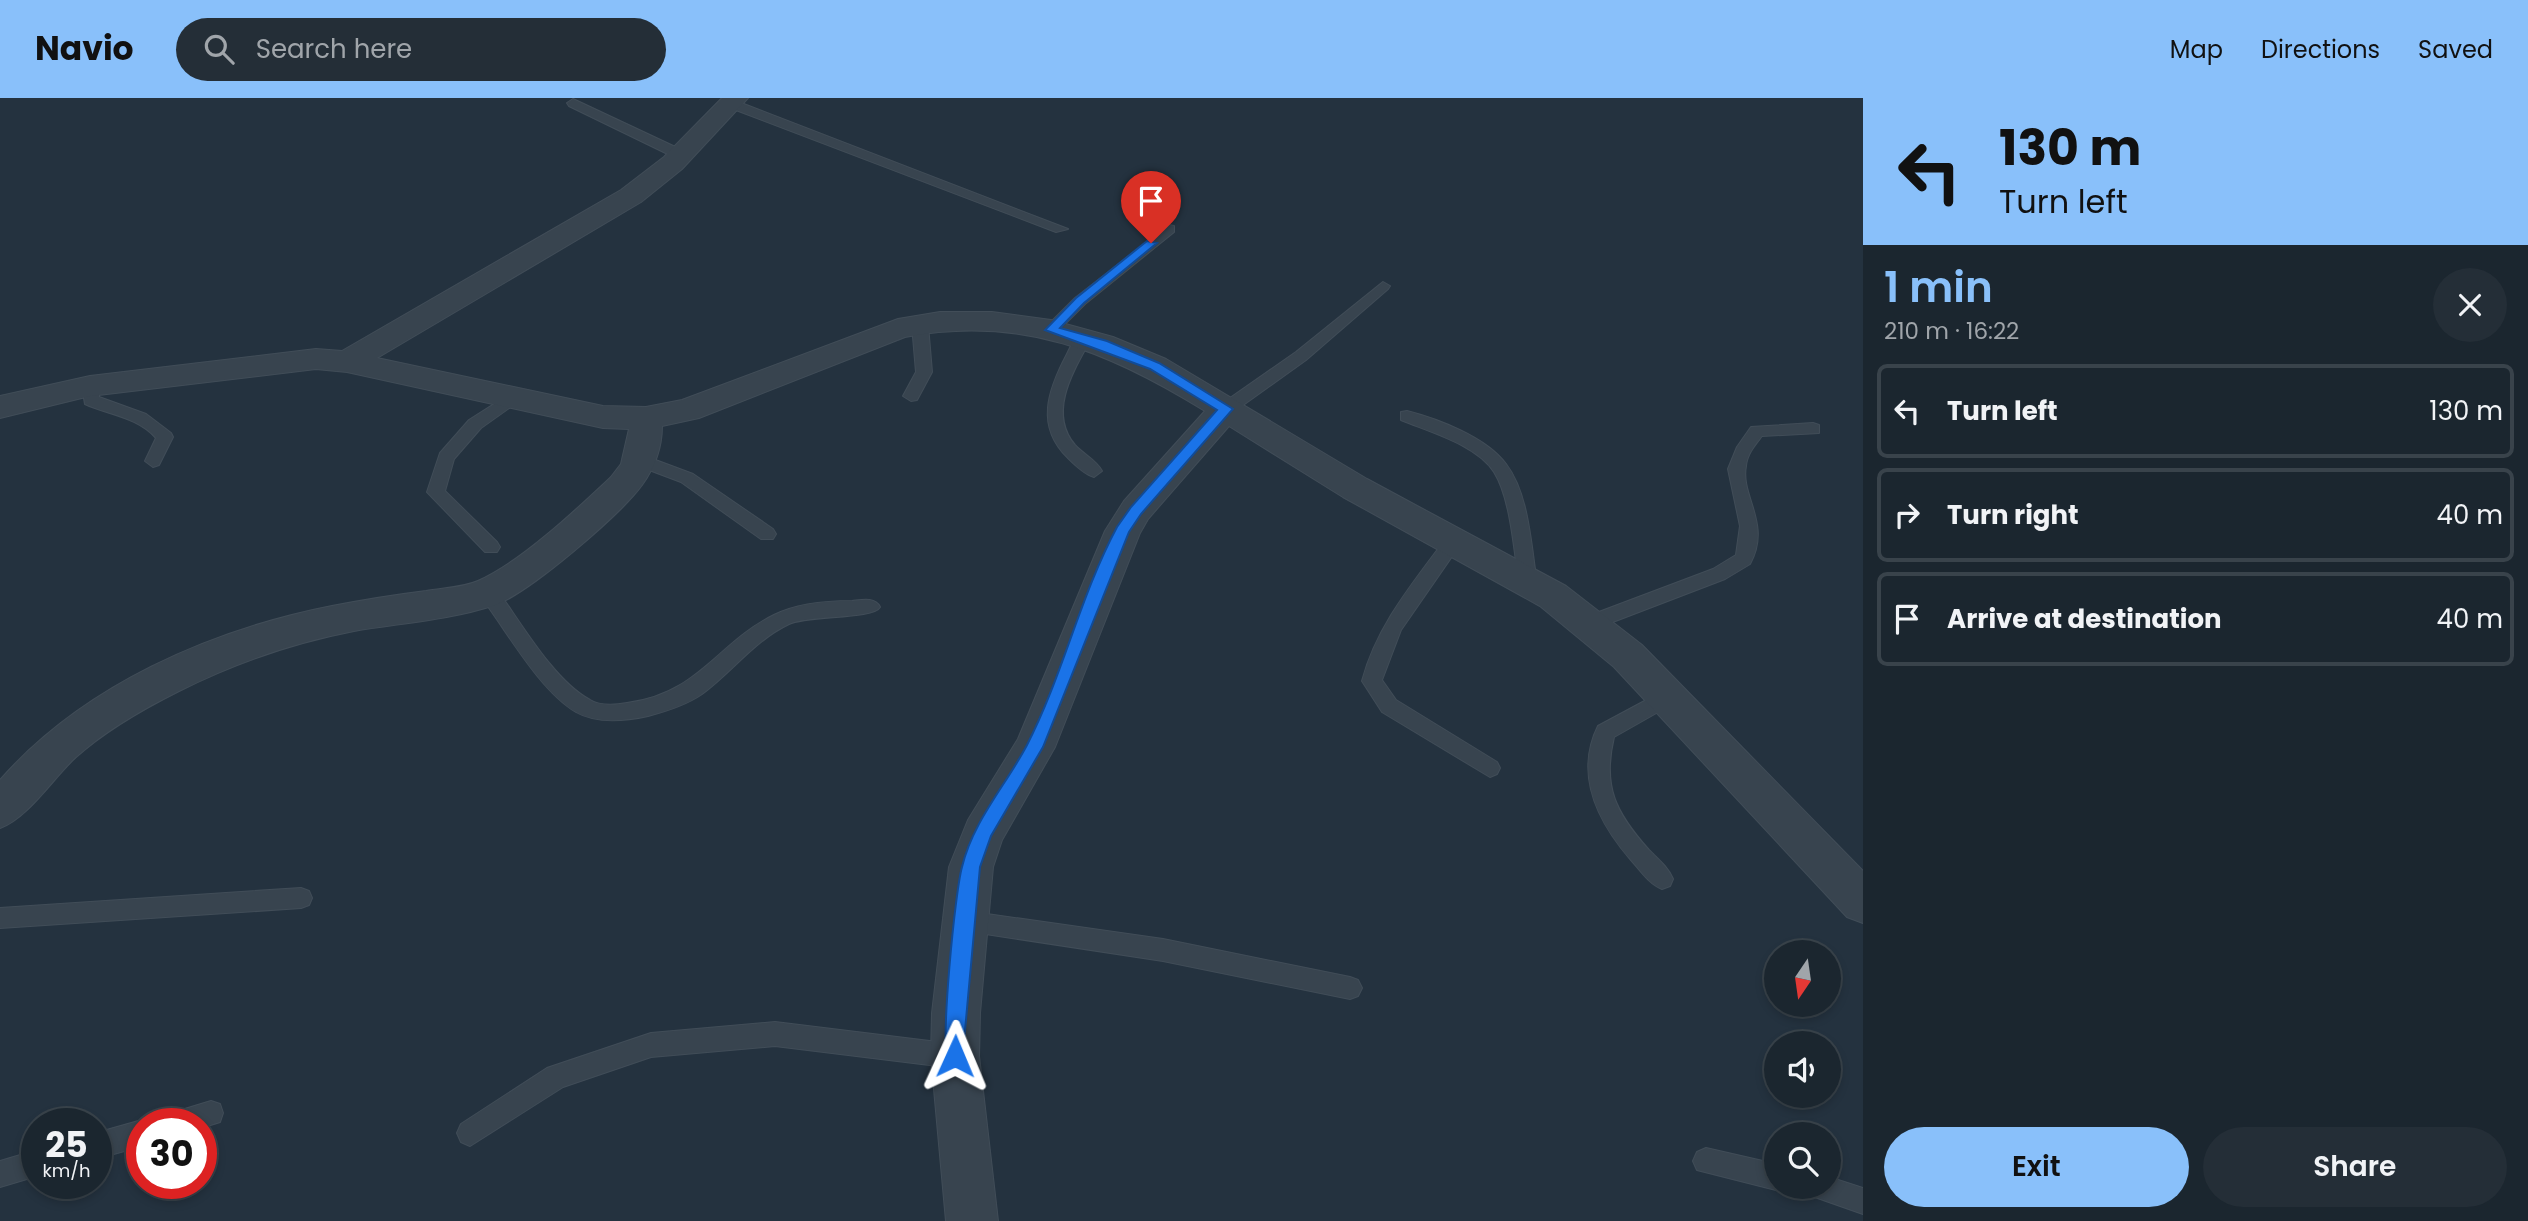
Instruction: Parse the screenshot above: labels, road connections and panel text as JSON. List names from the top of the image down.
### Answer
{
  "north": "bottom",
  "page": {
    "header": "Navio",
    "search": "Search here",
    "nav": ["Map", "Directions", "Saved"],
    "turn": ["130 m", "Turn left"],
    "heading": ["1 min", "210 m · 16:22"],
    "list": [
      {
        "name": "Turn left",
        "value": "130 m"
      },
      {
        "name": "Turn right",
        "value": "40 m"
      },
      {
        "name": "Arrive at destination",
        "value": "40 m"
      }
    ],
    "speed": "25 km/h",
    "limit": "30",
    "buttons": ["Exit", "Share"]
  }
}
